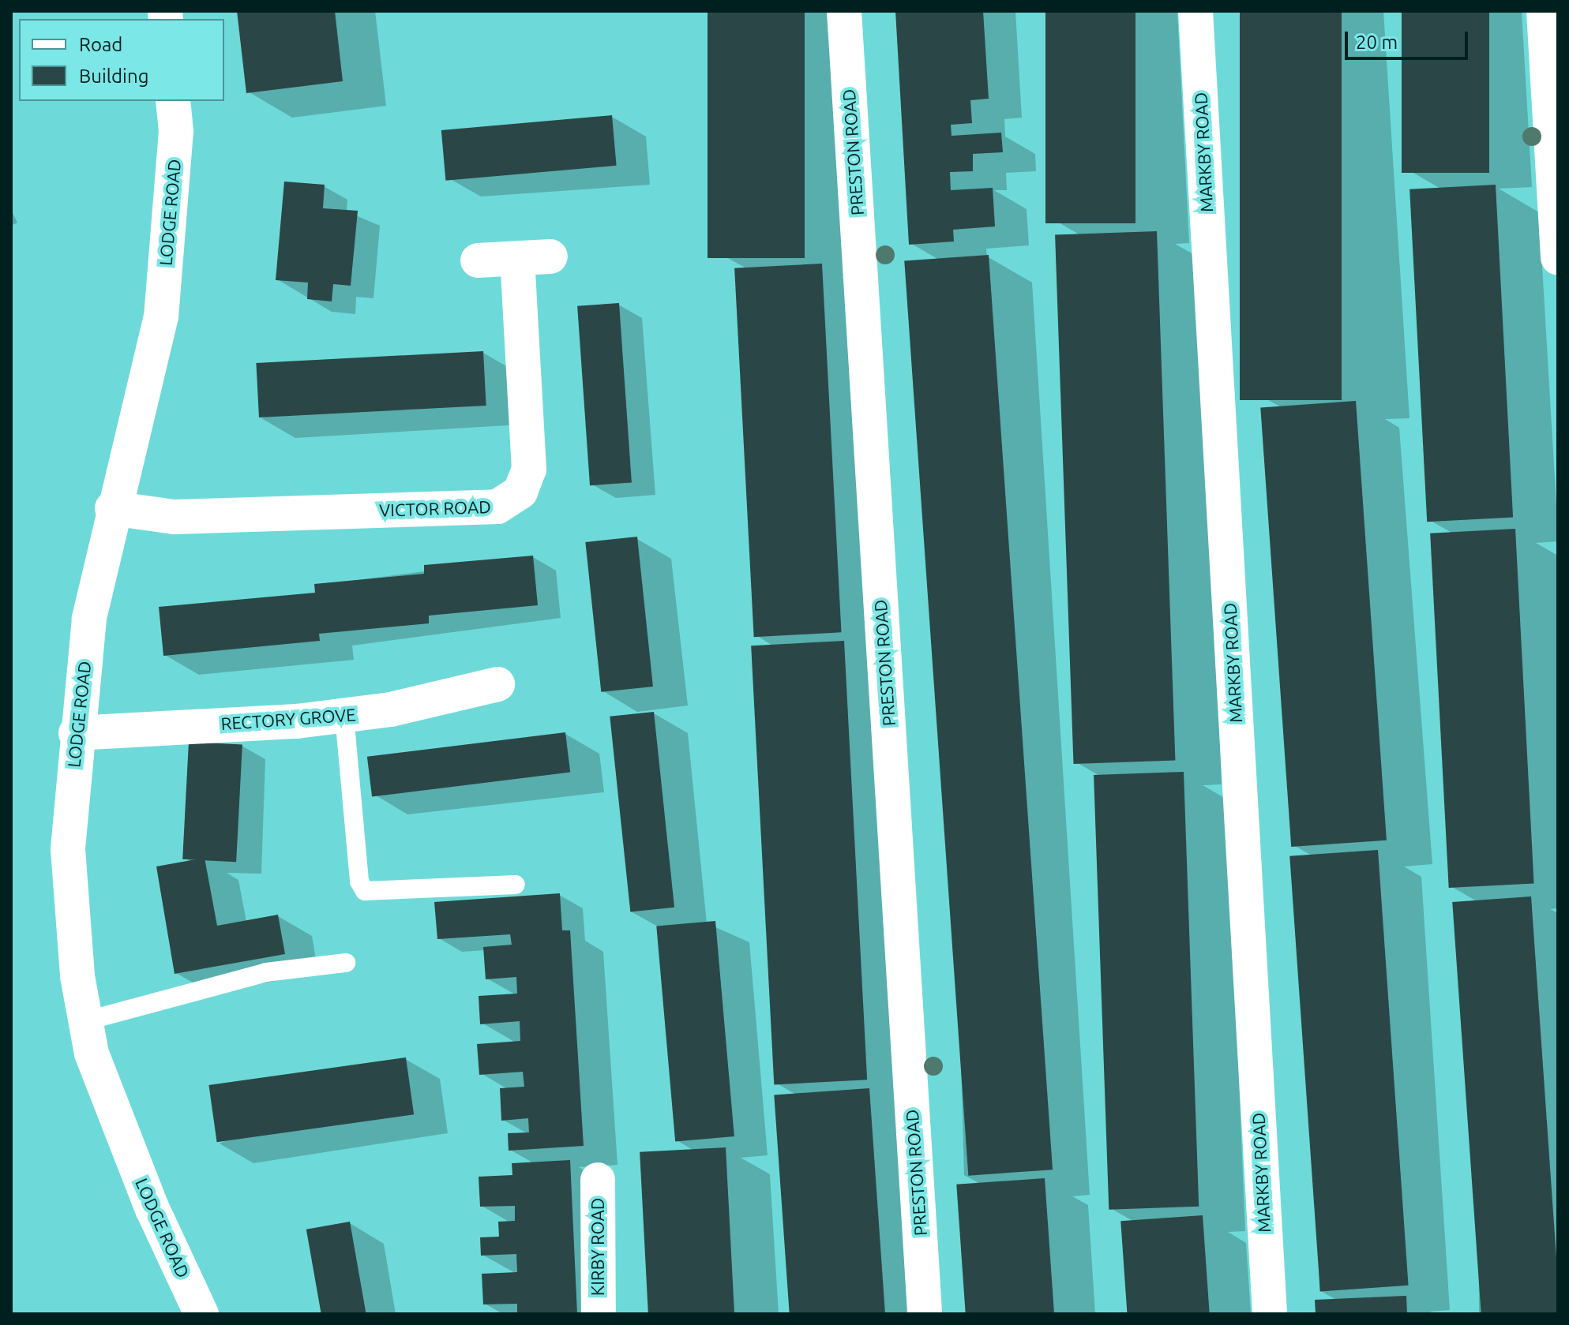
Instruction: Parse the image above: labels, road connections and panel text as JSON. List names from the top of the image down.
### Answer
{
  "streets": {
    "street": [
      "PRESTON ROAD",
      "MARKBY ROAD",
      "LODGE ROAD",
      "VICTOR ROAD",
      "RECTORY GROVE",
      "KIRBY ROAD"
    ]
  },
  "crossings": [
    ["LODGE ROAD", "VICTOR ROAD"],
    ["LODGE ROAD", "RECTORY GROVE"]
  ],
  "legend": ["Road", "Building"],
  "scale_bar": "20 m"
}
